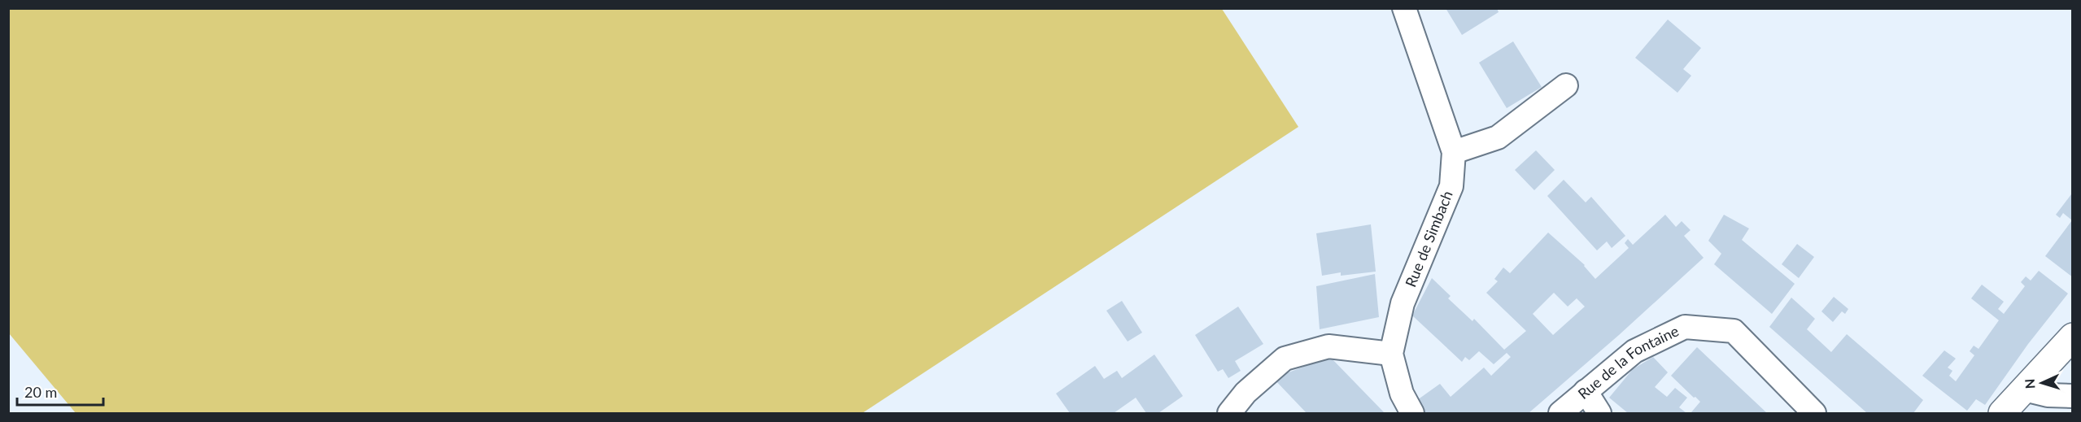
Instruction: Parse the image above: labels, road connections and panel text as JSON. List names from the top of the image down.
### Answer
{
  "streets": {
    "street": ["Rue de Simbach", "Rue de la Fontaine"]
  },
  "scale_bar": "20 m",
  "north": "left"
}
